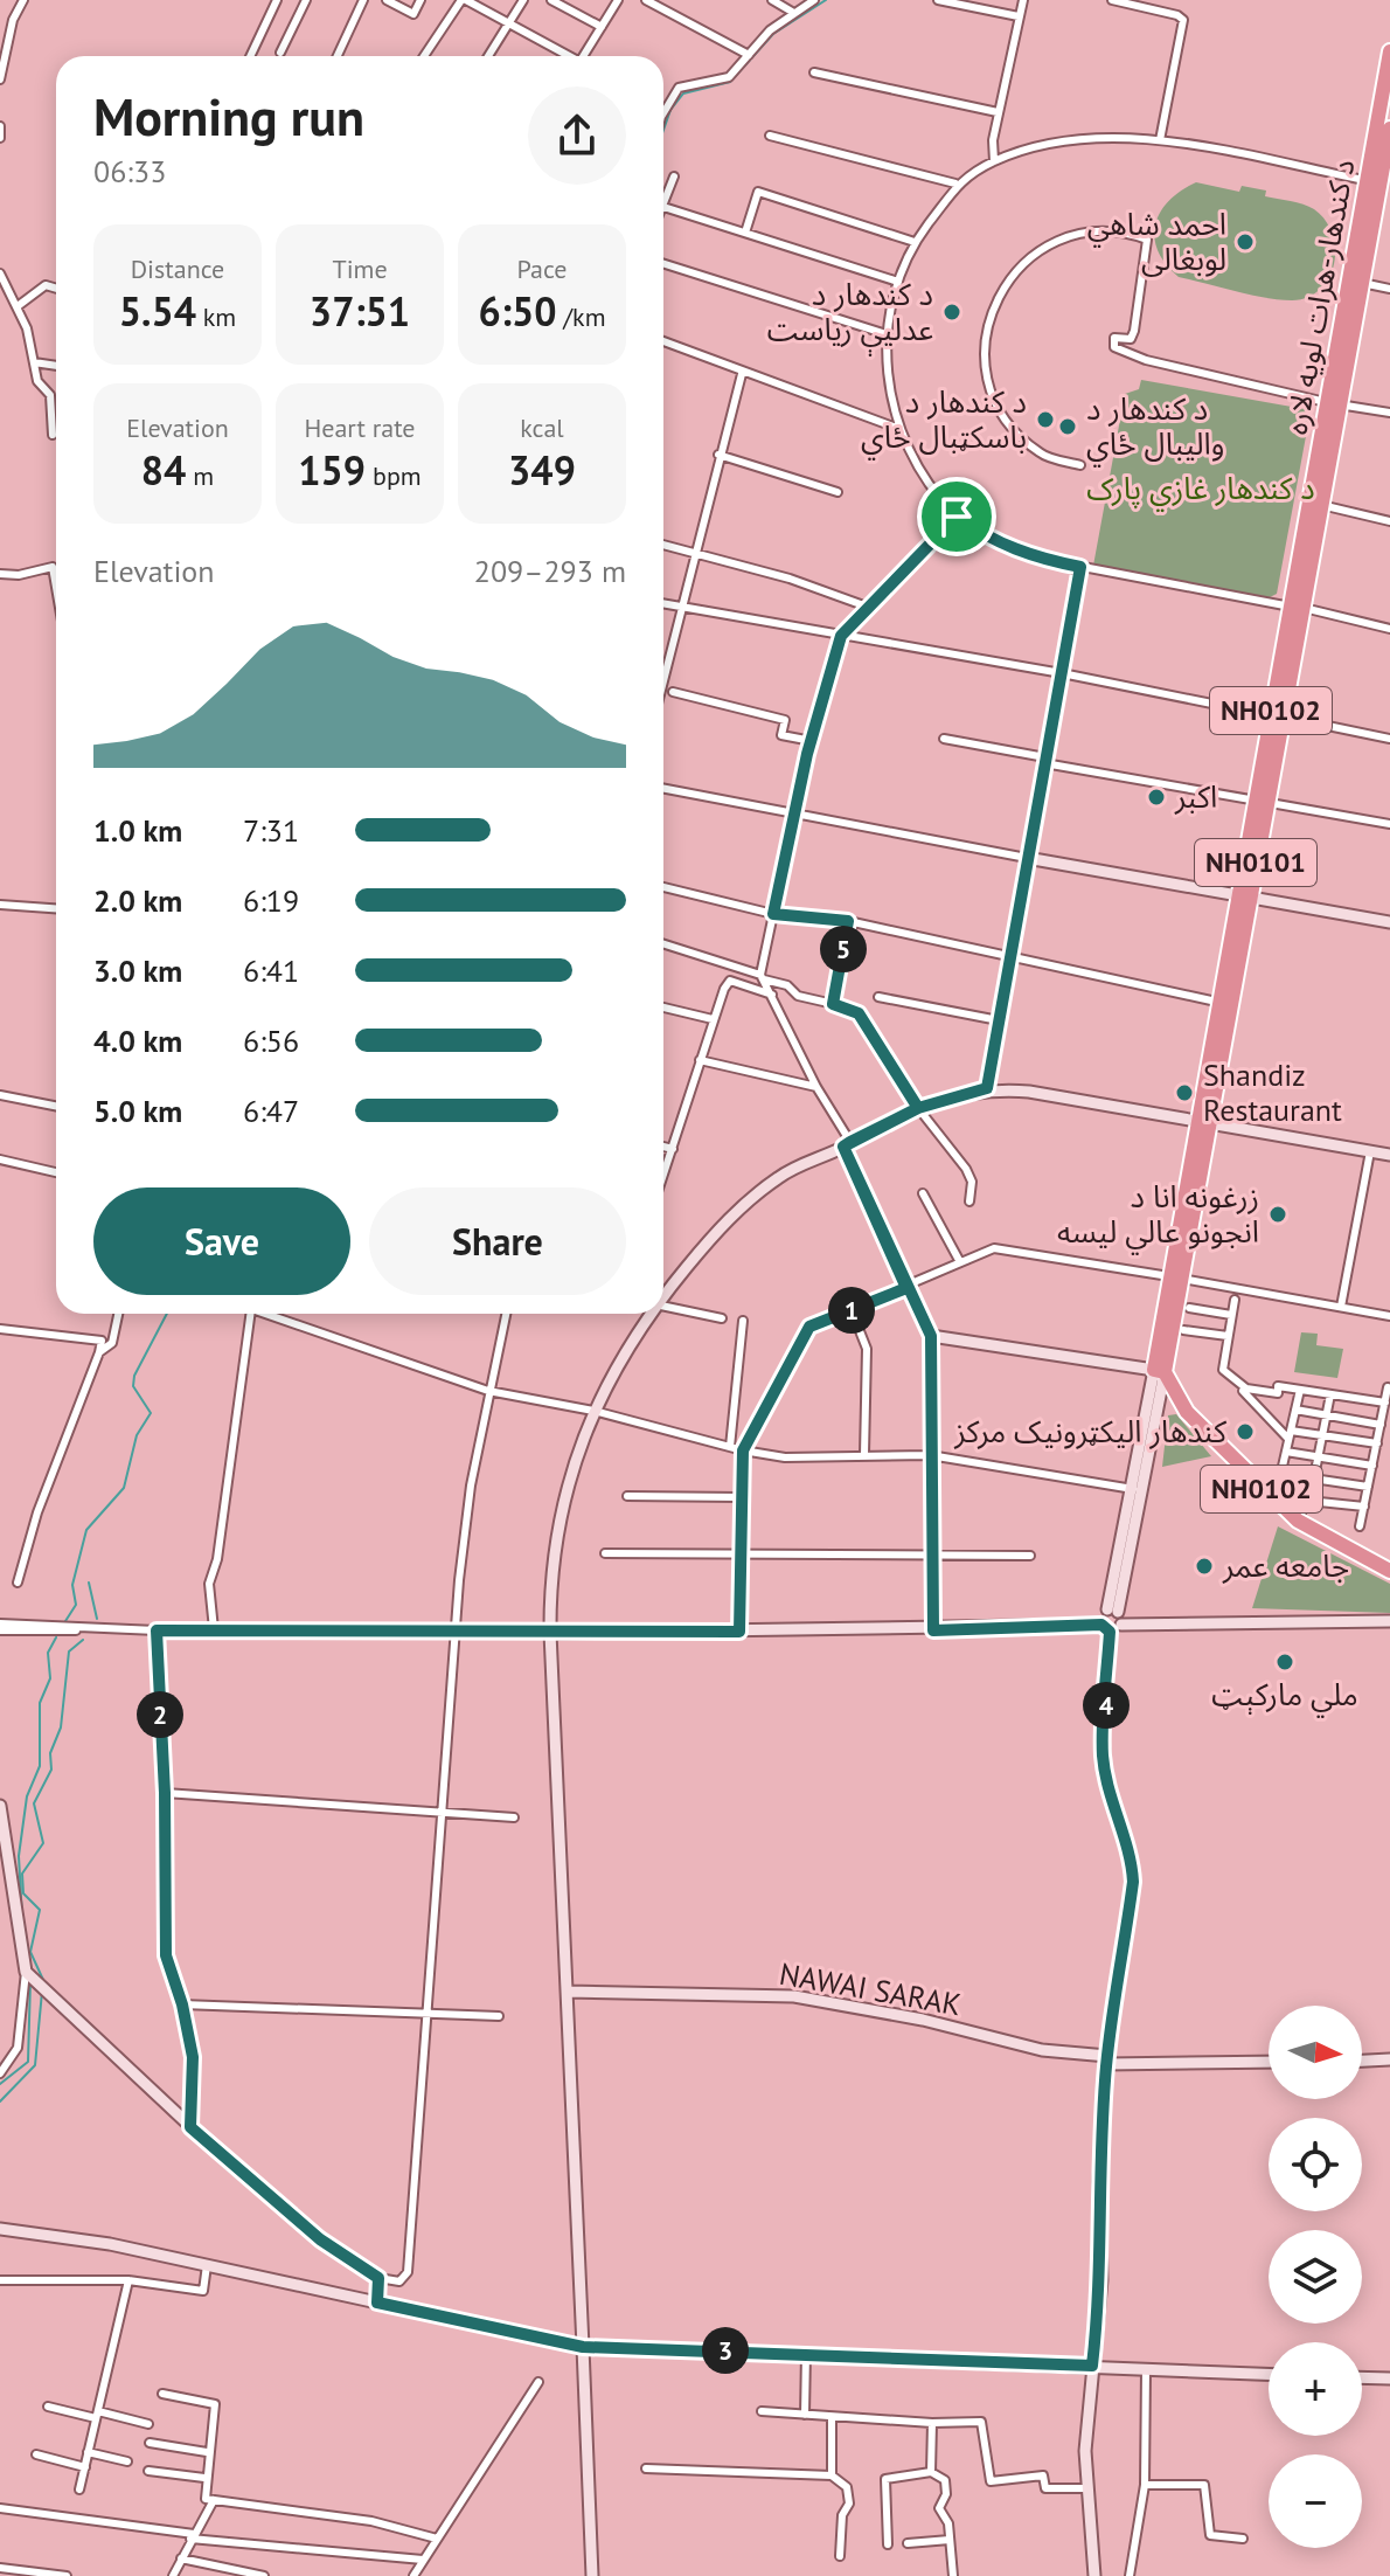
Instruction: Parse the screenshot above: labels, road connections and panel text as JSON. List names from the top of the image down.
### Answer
{
  "streets": {
    "highway": ["د کندهار-هرات لويه لاره", "NH0102", "NH0101"],
    "street": ["NAWAI SARAK"]
  },
  "crossings": [
    ["د کندهار-هرات لويه لاره", "NH0102"]
  ],
  "parks": ["د کندهار غازي پارک"],
  "places": [
    "احمد شاهي لوبغالی",
    "د کندهار د عدلیې رياست",
    "د کندهار د باسکټبال ځاي",
    "د کندهار د واليبال ځاي",
    "اکبر",
    "Shandiz Restaurant",
    "زرغونه انا د انجونو عالي لیسه",
    "کندهار الیکټرونیک مرکز",
    "جامعه عمر",
    "ملي مارکېټ"
  ],
  "north": "right",
  "page": {
    "heading": ["Morning run", "06:33"],
    "stats": [
      ["Distance", "5.54 km"],
      ["Time", "37:51"],
      ["Pace", "6:50 /km"],
      ["Elevation", "84 m"],
      ["Heart rate", "159 bpm"],
      ["kcal", "349"]
    ],
    "chart": ["Elevation", "209–293 m"],
    "list": [
      {
        "name": "1.0 km",
        "note": "7:31"
      },
      {
        "name": "2.0 km",
        "note": "6:19"
      },
      {
        "name": "3.0 km",
        "note": "6:41"
      },
      {
        "name": "4.0 km",
        "note": "6:56"
      },
      {
        "name": "5.0 km",
        "note": "6:47"
      }
    ],
    "pins": [
      "5",
      "1",
      "4",
      "2",
      "3"
    ],
    "buttons": ["Save", "Share"],
    "map_buttons": ["+", "−"]
  }
}
